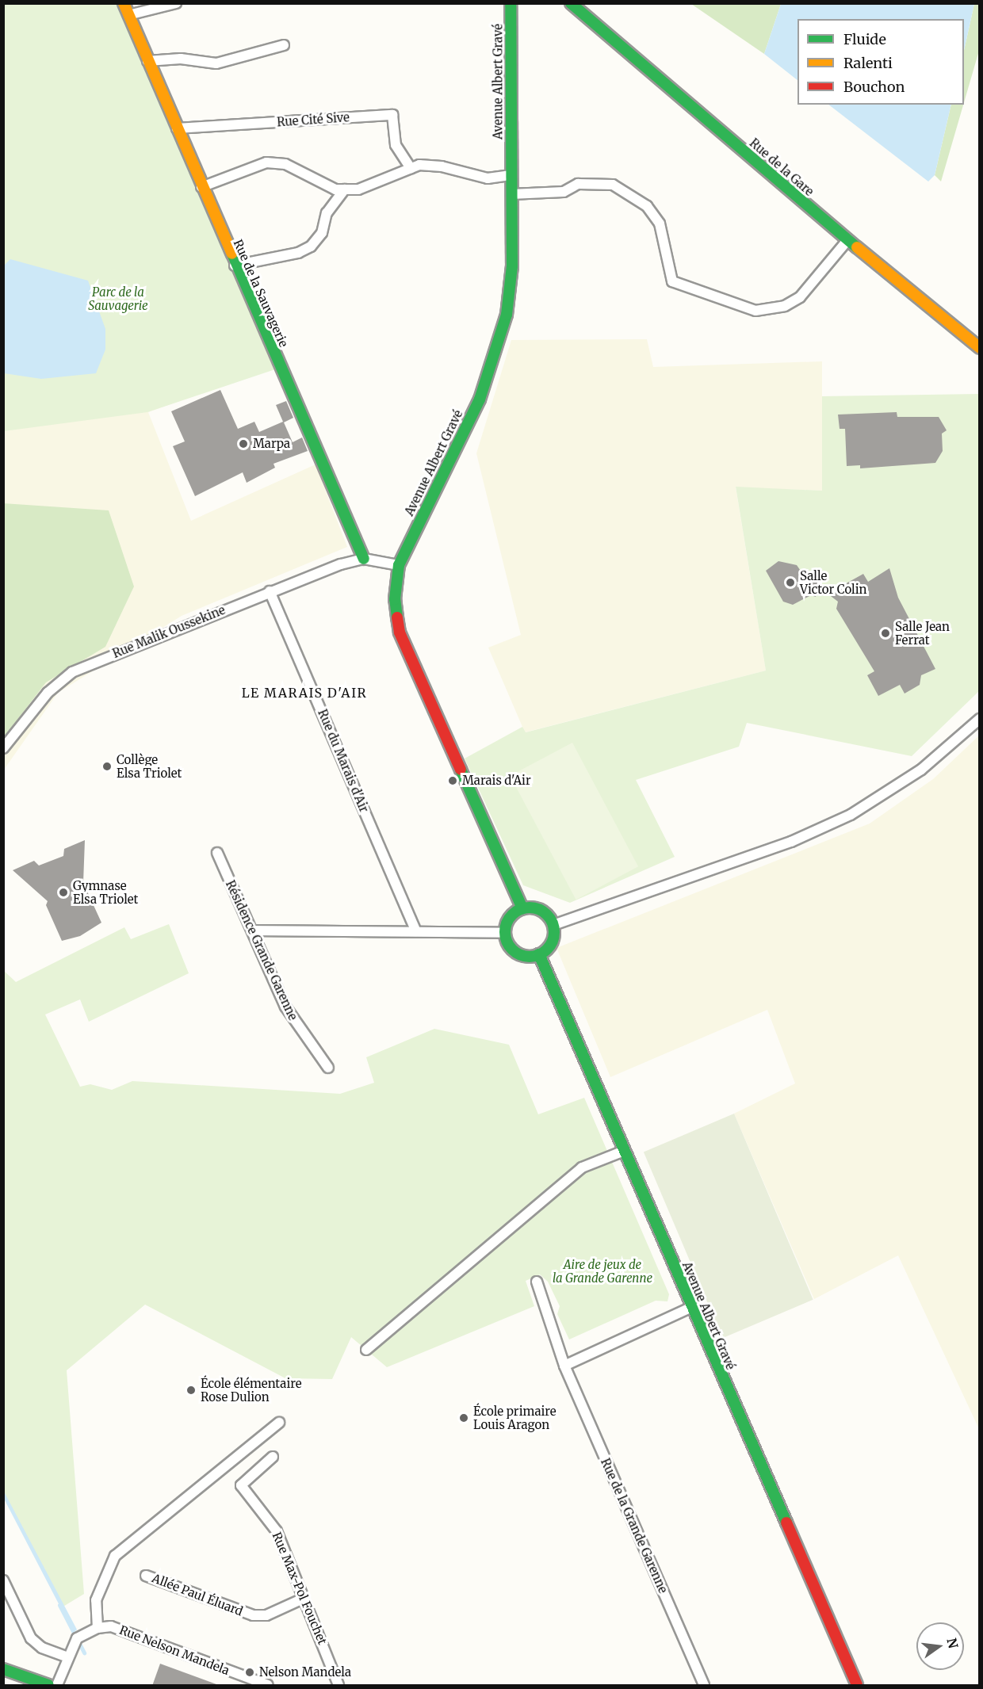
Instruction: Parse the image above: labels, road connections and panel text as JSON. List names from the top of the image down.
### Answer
{
  "streets": {
    "street": [
      "Avenue Albert Gravé",
      "Rue Cité Sive",
      "Rue de la Gare",
      "Rue de la Sauvagerie",
      "Rue Malik Oussekine",
      "Rue du Marais d'Air",
      "Résidence Grande Garenne",
      "Rue de la Grande Garenne",
      "Rue Max-Pol Fouchet",
      "Allée Paul Éluard",
      "Rue Nelson Mandela"
    ]
  },
  "crossings": [
    ["Rue Cité Sive", "Rue de la Sauvagerie"],
    ["Rue de la Sauvagerie", "Rue Malik Oussekine"],
    ["Rue Malik Oussekine", "Rue du Marais d'Air"],
    ["Rue Max-Pol Fouchet", "Allée Paul Éluard"]
  ],
  "districts": ["LE MARAIS D'AIR"],
  "parks": ["Parc de la Sauvagerie", "Aire de jeux de la Grande Garenne"],
  "places": [
    "Marpa",
    "Salle Victor Colin",
    "Salle Jean Ferrat",
    "Collège Elsa Triolet",
    "Marais d'Air",
    "Gymnase Elsa Triolet",
    "École élémentaire Rose Dulion",
    "École primaire Louis Aragon",
    "Nelson Mandela"
  ],
  "legend": ["Fluide", "Ralenti", "Bouchon"],
  "north": "right"
}
